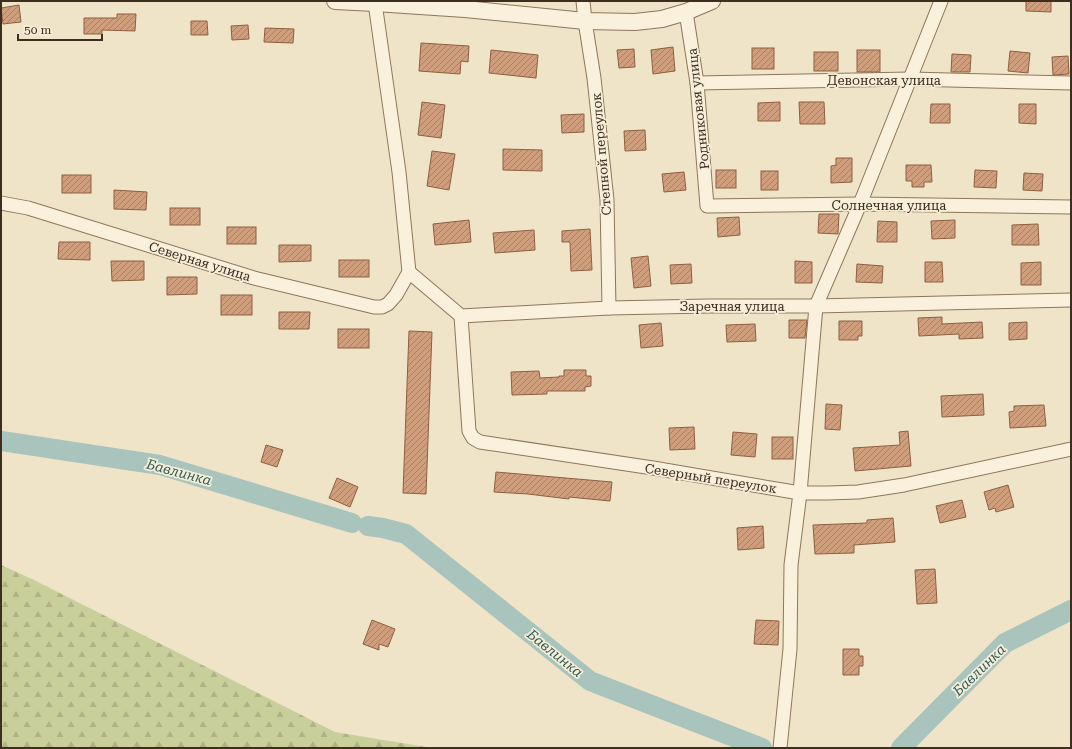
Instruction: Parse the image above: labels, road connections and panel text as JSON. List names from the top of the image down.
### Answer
{
  "streets": {
    "street": [
      "Девонская улица",
      "Родниковая улица",
      "Степной переулок",
      "Солнечная улица",
      "Северная улица",
      "Заречная улица",
      "Северный переулок"
    ]
  },
  "crossings": [
    ["Девонская улица", "Родниковая улица"],
    ["Родниковая улица", "Солнечная улица"],
    ["Степной переулок", "Заречная улица"],
    ["Заречная улица", "Северный переулок"]
  ],
  "water": ["Бавлинка"],
  "scale_bar": "50 m"
}
